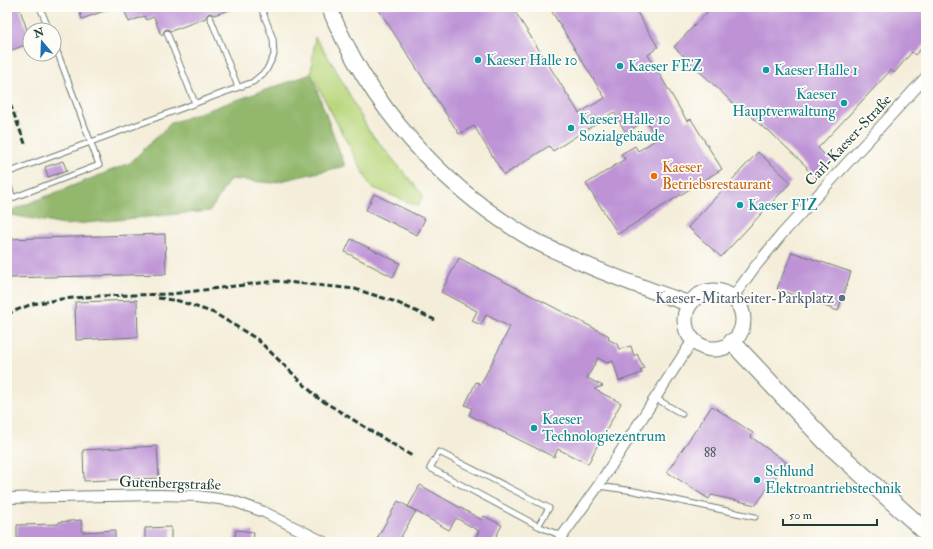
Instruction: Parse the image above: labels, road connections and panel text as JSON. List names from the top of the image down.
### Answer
{
  "streets": {
    "street": ["Carl-Kaeser-Straße", "Gutenbergstraße"]
  },
  "places": [
    "Kaeser Halle 10",
    "Kaeser FEZ",
    "Kaeser Halle 1",
    "Kaeser Hauptverwaltung",
    "Kaeser Halle 10 Sozialgebäude",
    "Kaeser Betriebsrestaurant",
    "Kaeser FIZ",
    "Kaeser-Mitarbeiter-Parkplatz",
    "Kaeser Technologiezentrum",
    "Schlund Elektroantriebstechnik"
  ],
  "house_numbers": ["88"],
  "scale_bar": "50 m",
  "north": "top"
}
